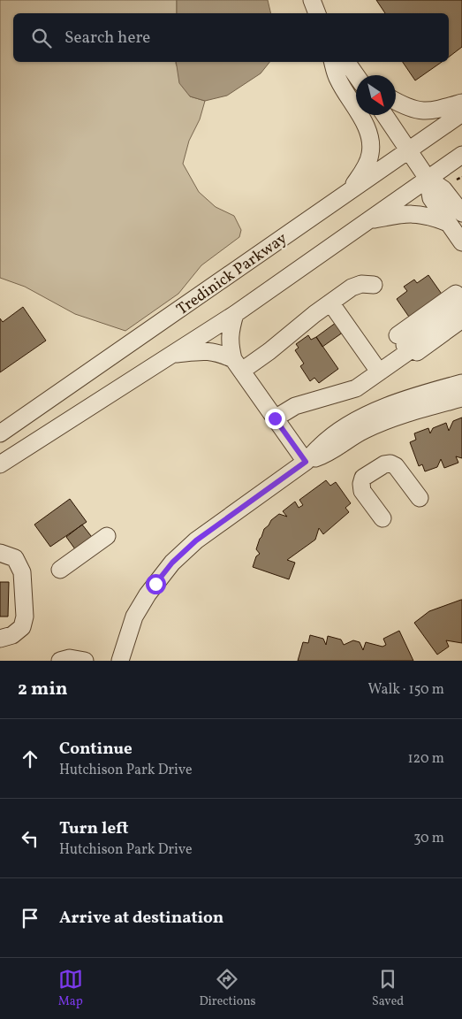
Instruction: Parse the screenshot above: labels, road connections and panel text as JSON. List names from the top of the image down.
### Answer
{
  "streets": {
    "street": ["Tredinick Parkway"]
  },
  "north": "bottom right",
  "page": {
    "search": "Search here",
    "heading": ["2 min", "Walk · 150 m"],
    "list": [
      ["Continue", "Hutchison Park Drive", "120 m"],
      ["Turn left", "Hutchison Park Drive", "30 m"],
      "Arrive at destination"
    ],
    "nav": ["Map", "Directions", "Saved"]
  }
}
